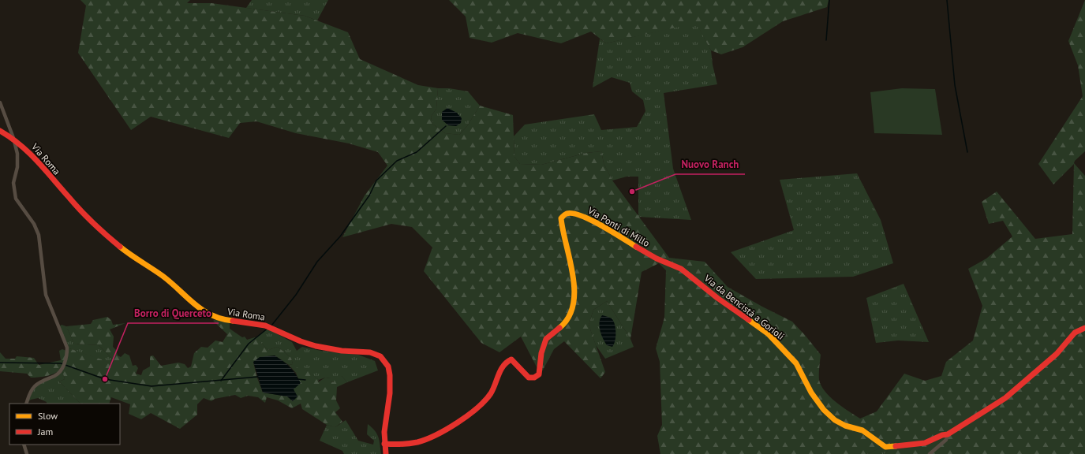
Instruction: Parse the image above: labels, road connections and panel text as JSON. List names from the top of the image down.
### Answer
{
  "streets": {
    "street": ["Via Roma", "Via Ponti di Millo", "Via da Bencistà a Gorioli"]
  },
  "crossings": [
    ["Via Roma", "Via Ponti di Millo"],
    ["Via Ponti di Millo", "Via da Bencistà a Gorioli"]
  ],
  "places": ["Nuovo Ranch", "Borro di Querceto"],
  "legend": ["Slow", "Jam"]
}
